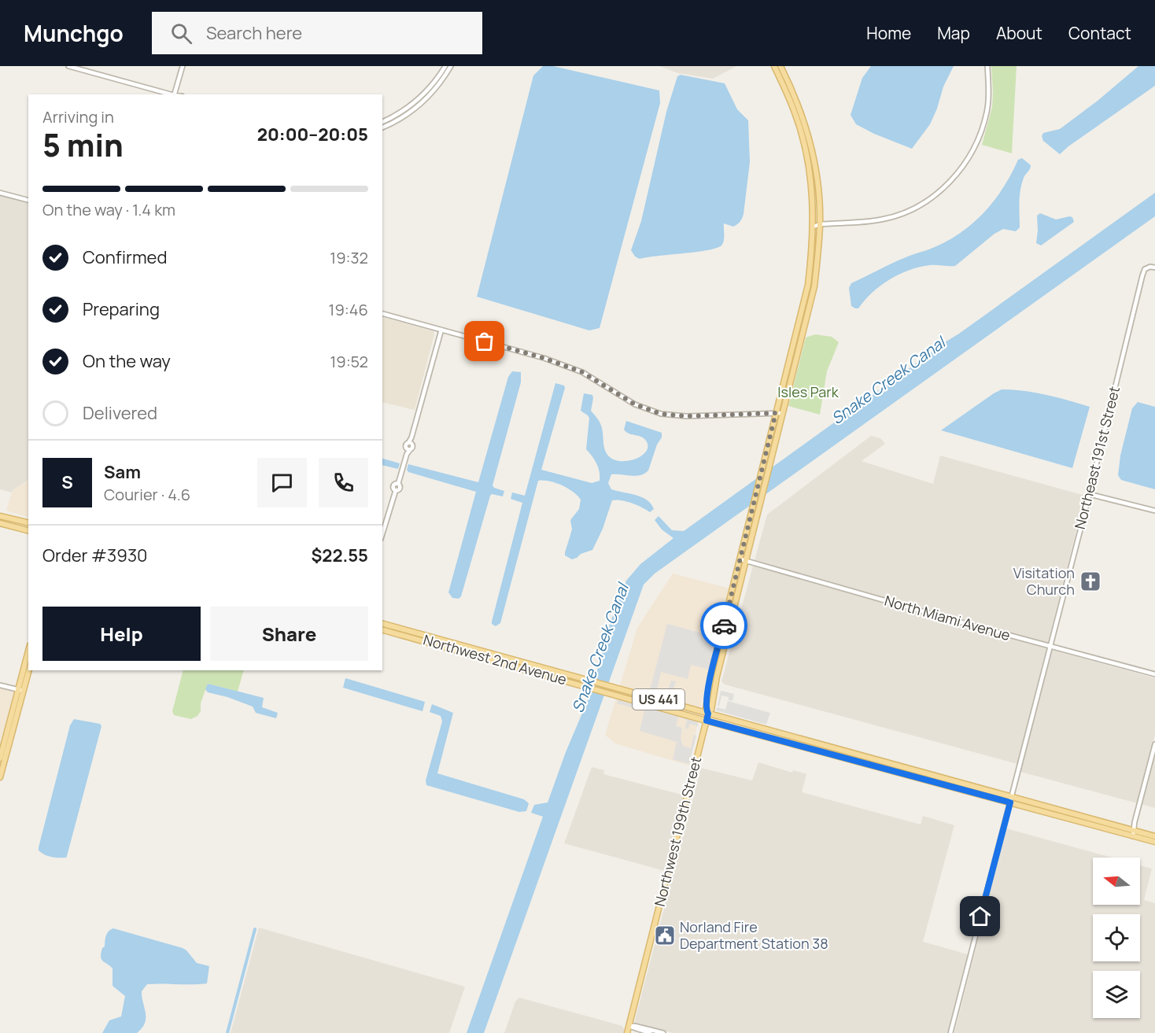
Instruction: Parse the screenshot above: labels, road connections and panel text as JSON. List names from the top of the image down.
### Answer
{
  "streets": {
    "main road": ["Northwest 2nd Avenue", "US 441", "Northwest 199th Street"],
    "street": ["Northeast 191st Street", "North Miami Avenue"]
  },
  "crossings": [
    ["Northeast 191st Street", "North Miami Avenue"],
    ["Northeast 191st Street", "Northwest 2nd Avenue"],
    ["North Miami Avenue", "Northwest 199th Street"],
    ["Northwest 2nd Avenue", "Northwest 199th Street"]
  ],
  "water": ["Snake Creek Canal"],
  "parks": ["Isles Park"],
  "places": {
    "church": ["Visitation Church"],
    "public building": ["Norland Fire Department Station 38"]
  },
  "north": "left",
  "page": {
    "header": "Munchgo",
    "search": "Search here",
    "nav": [
      "Home",
      "Map",
      "About",
      "Contact"
    ],
    "heading": ["5 min", "Arriving in", "20:00–20:05"],
    "panel": [
      "Sam",
      "Courier · 4.6",
      "Order #3930",
      "$22.55"
    ],
    "bar": "On the way · 1.4 km",
    "list": [
      ["Confirmed", "19:32"],
      ["Preparing", "19:46"],
      ["On the way", "19:52"],
      "Delivered"
    ],
    "round": "S",
    "buttons": ["Help", "Share"]
  }
}
